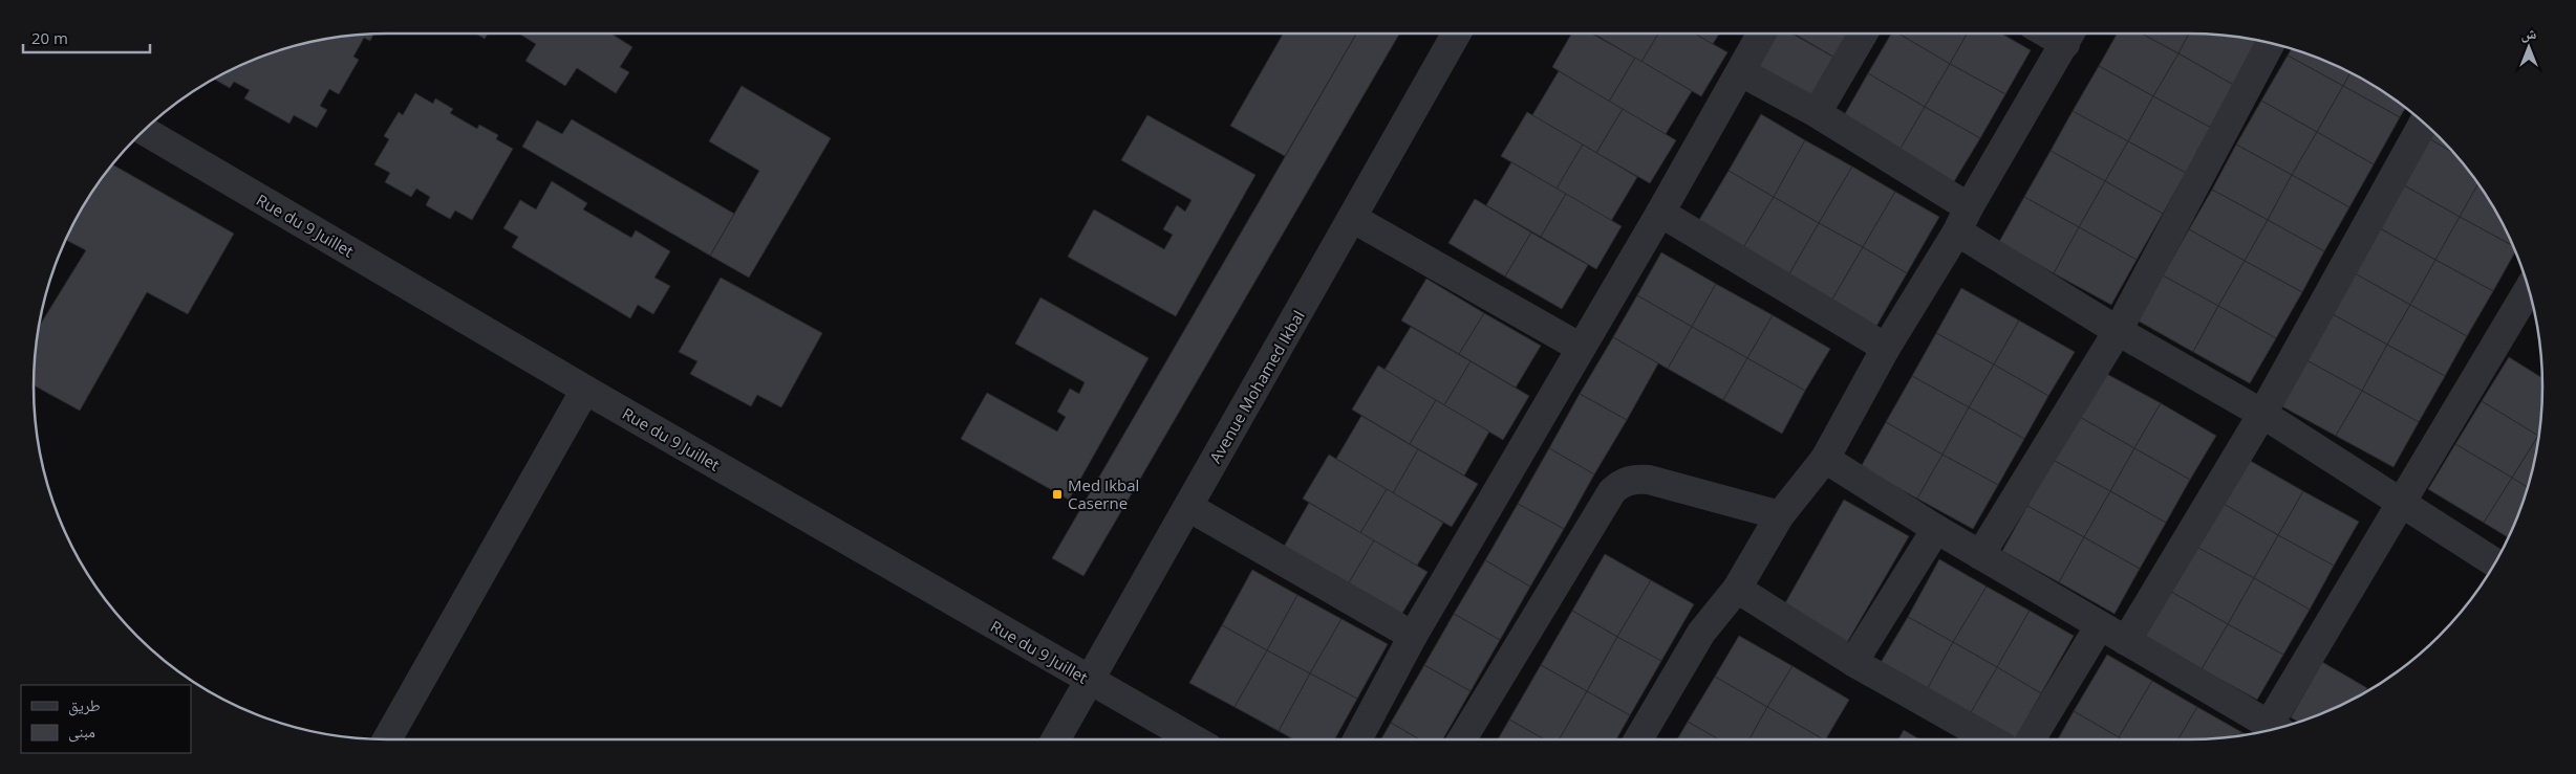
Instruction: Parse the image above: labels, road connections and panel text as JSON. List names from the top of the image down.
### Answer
{
  "streets": {
    "street": ["Rue du 9 Juillet", "Avenue Mohamed Ikbal"]
  },
  "crossings": [
    ["Rue du 9 Juillet", "Avenue Mohamed Ikbal"]
  ],
  "places": {
    "transit": ["Med Ikbal Caserne"]
  },
  "legend": ["طريق", "مبنى"],
  "scale_bar": "20 m",
  "north": "top"
}
